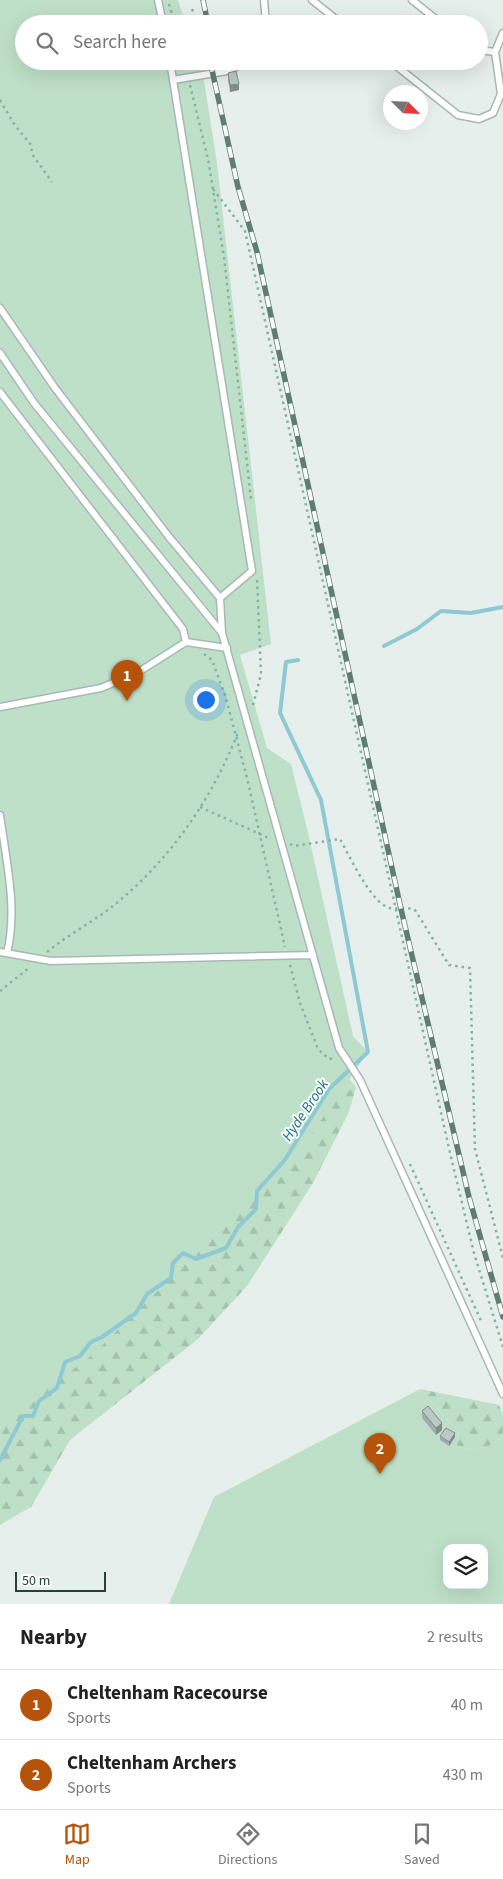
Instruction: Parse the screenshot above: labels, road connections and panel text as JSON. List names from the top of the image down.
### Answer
{
  "water": ["Hyde Brook"],
  "scale_bar": "50 m",
  "north": "bottom right",
  "page": {
    "search": "Search here",
    "pins": ["1", "2"],
    "scale": "50 m",
    "heading": ["Nearby", "2 results"],
    "list": [
      {
        "mark": "1",
        "name": "Cheltenham Racecourse",
        "note": "Sports",
        "value": "40 m"
      },
      {
        "mark": "2",
        "name": "Cheltenham Archers",
        "note": "Sports",
        "value": "430 m"
      }
    ],
    "nav": ["Map", "Directions", "Saved"]
  }
}
